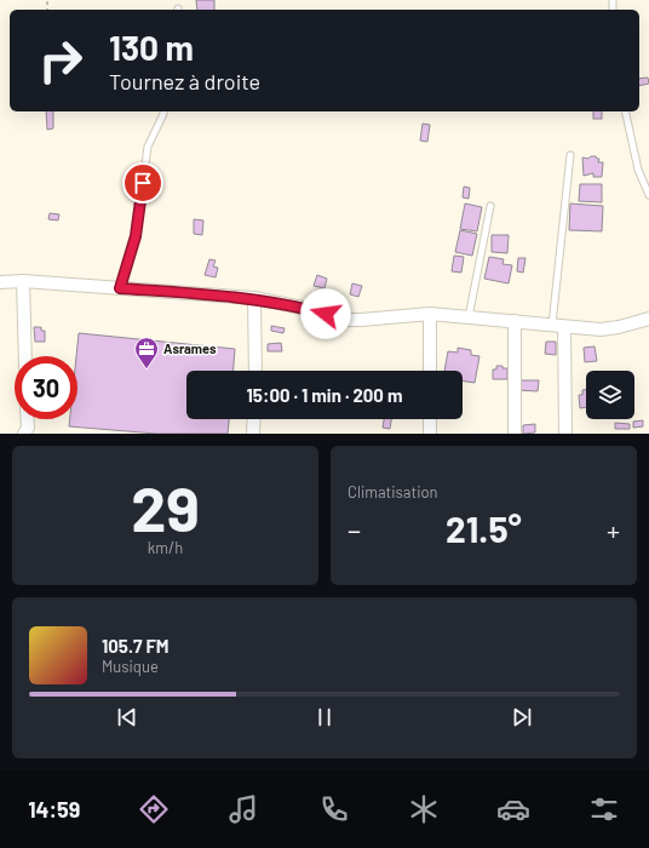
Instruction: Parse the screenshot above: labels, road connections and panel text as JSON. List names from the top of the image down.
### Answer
{
  "places": {
    "office": ["Asrames"]
  },
  "page": {
    "turn": ["130 m", "Tournez à droite"],
    "limit": "30",
    "trip": "15:00 · 1 min · 200 m",
    "tile": [
      ["29", "km/h"],
      "Climatisation"
    ],
    "heat": ["−", "21.5°", "+"],
    "song": ["105.7 FM", "Musique"],
    "tabs": "14:59"
  }
}
